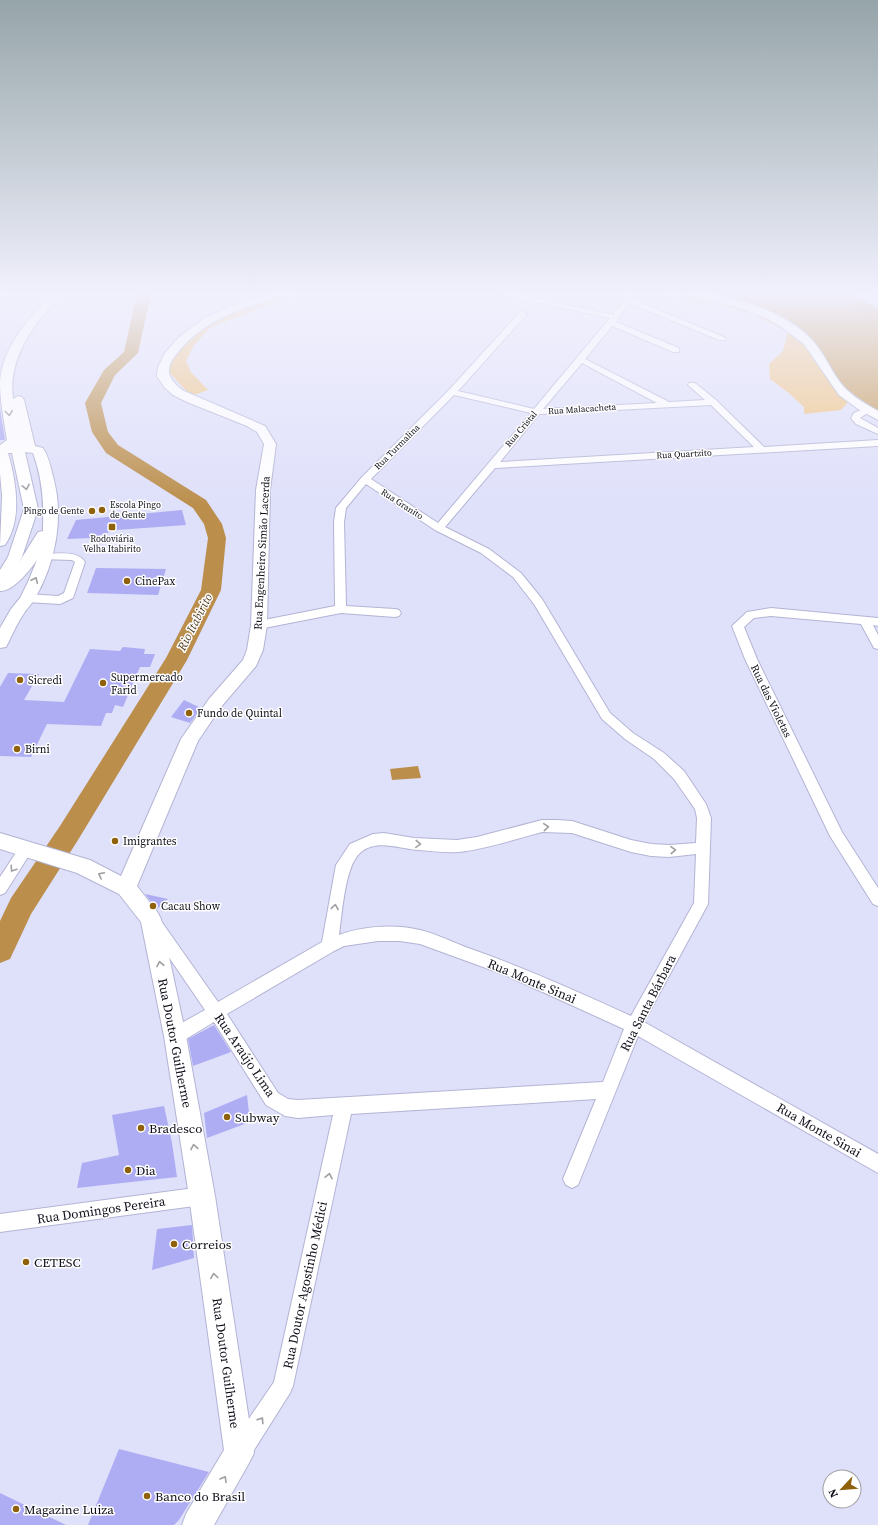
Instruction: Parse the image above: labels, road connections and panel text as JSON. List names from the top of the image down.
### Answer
{
  "streets": {
    "street": [
      "Rua Malacacheta",
      "Rua Cristal",
      "Rua Turmalina",
      "Rua Quartzito",
      "Rua Granito",
      "Rua Engenheiro Simão Lacerda",
      "Rua das Violetas",
      "Rua Monte Sinai",
      "Rua Santa Bárbara",
      "Rua Doutor Guilherme",
      "Rua Araújo Lima",
      "Rua Domingos Pereira",
      "Rua Doutor Agostinho Médici"
    ]
  },
  "crossings": [
    ["Rua Malacacheta", "Rua Cristal"],
    ["Rua Malacacheta", "Rua Turmalina"],
    ["Rua Cristal", "Rua Quartzito"],
    ["Rua Cristal", "Rua Granito"],
    ["Rua Turmalina", "Rua Granito"],
    ["Rua Granito", "Rua Santa Bárbara"],
    ["Rua Engenheiro Simão Lacerda", "Rua Araújo Lima"],
    ["Rua Monte Sinai", "Rua Santa Bárbara"],
    ["Rua Monte Sinai", "Rua Doutor Guilherme"],
    ["Rua Monte Sinai", "Rua Araújo Lima"],
    ["Rua Santa Bárbara", "Rua Araújo Lima"],
    ["Rua Doutor Guilherme", "Rua Araújo Lima"],
    ["Rua Doutor Guilherme", "Rua Domingos Pereira"],
    ["Rua Doutor Guilherme", "Rua Doutor Agostinho Médici"],
    ["Rua Araújo Lima", "Rua Doutor Agostinho Médici"]
  ],
  "one_way": ["Rua Doutor Guilherme", "Rua Doutor Agostinho Médici"],
  "water": ["Rio Itabirito"],
  "places": {
    "other": [
      "Escola Pingo de Gente",
      "Pingo de Gente",
      "CinePax",
      "Sicredi",
      "Supermercado Farid",
      "Fundo de Quintal",
      "Birni",
      "Imigrantes",
      "Cacau Show",
      "Subway",
      "Bradesco",
      "Dia",
      "Correios",
      "CETESC",
      "Banco do Brasil",
      "Magazine Luiza"
    ],
    "transit": ["Rodoviária Velha Itabirito"]
  },
  "north": "bottom left"
}
